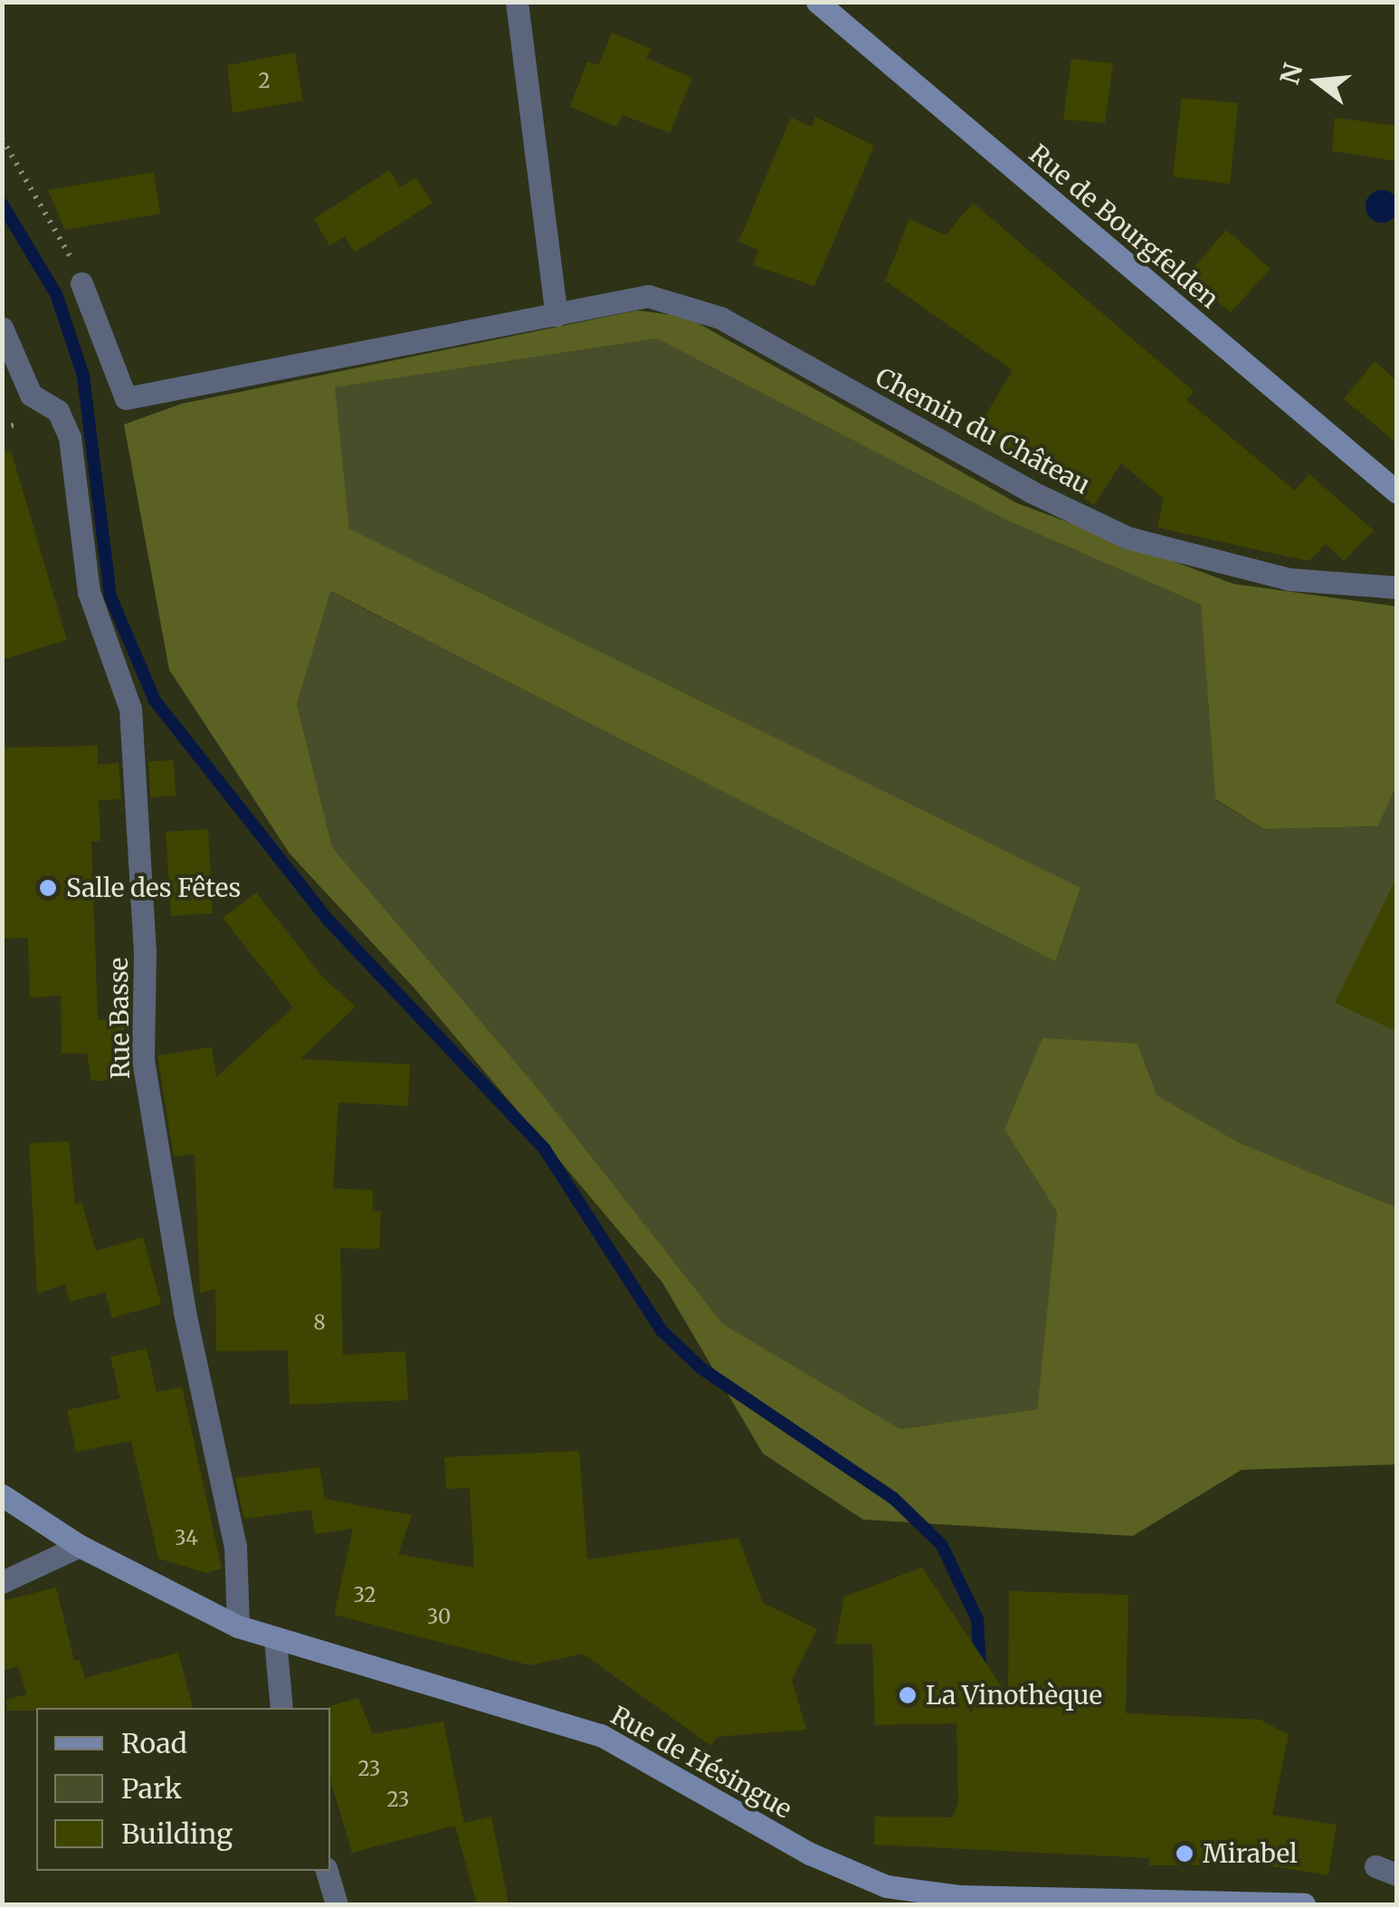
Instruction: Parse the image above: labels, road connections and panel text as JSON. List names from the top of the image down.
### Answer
{
  "streets": {
    "main road": ["Rue de Bourgfelden", "Rue de Hésingue"],
    "street": ["Chemin du Château", "Rue Basse"]
  },
  "crossings": [
    ["Rue Basse", "Rue de Hésingue"]
  ],
  "places": ["Salle des Fêtes", "La Vinothèque", "Mirabel"],
  "house_numbers": [
    "2",
    "8",
    "34",
    "32",
    "30",
    "23",
    "23"
  ],
  "legend": ["Road", "Park", "Building"],
  "north": "left"
}
